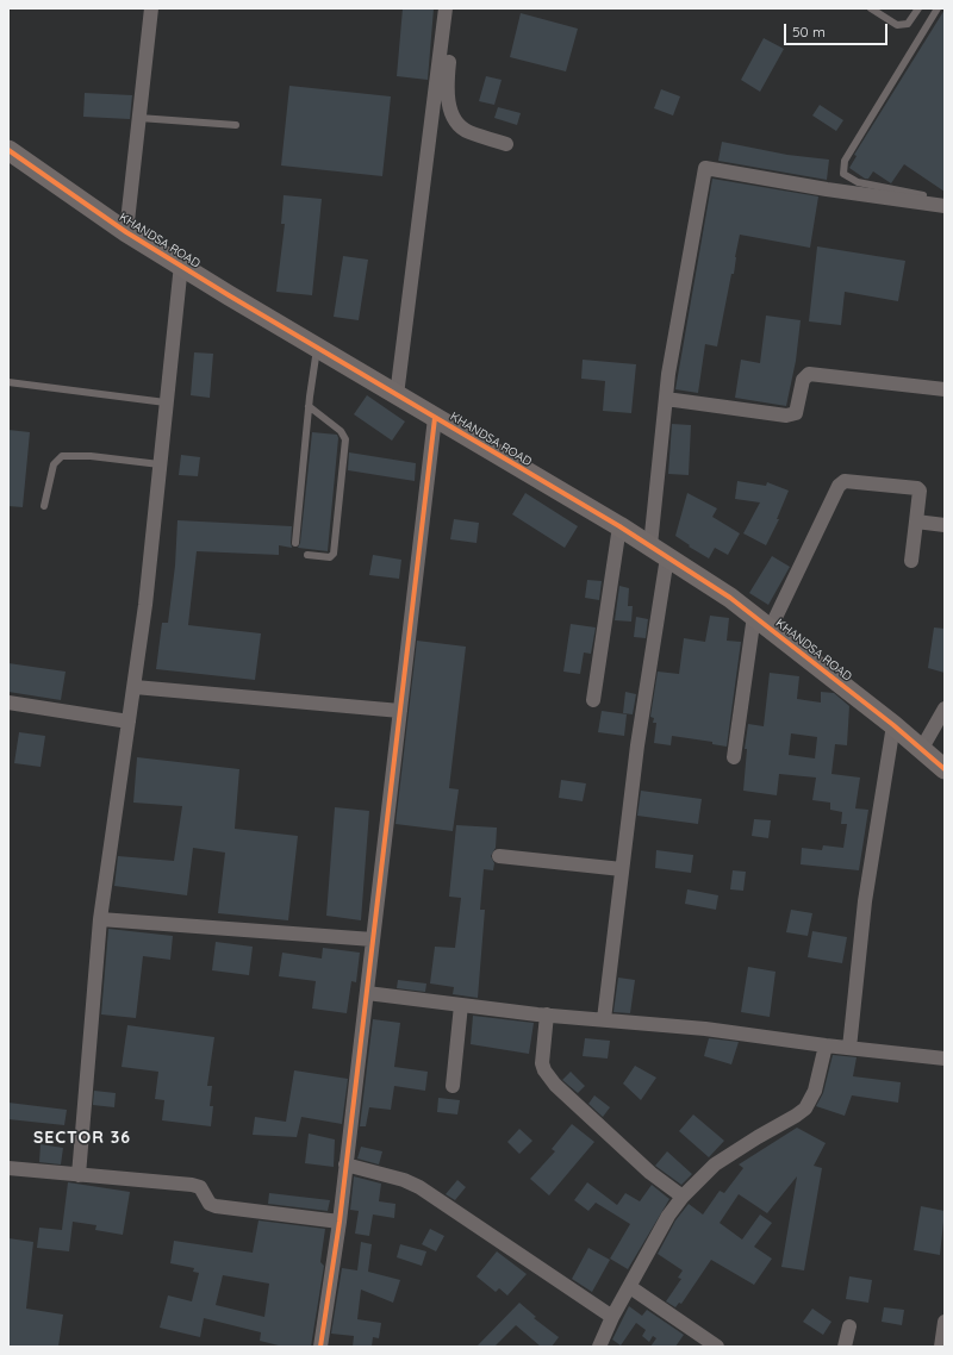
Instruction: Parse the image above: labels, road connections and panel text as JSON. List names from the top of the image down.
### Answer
{
  "streets": {
    "street": ["KHANDSA ROAD"]
  },
  "districts": ["SECTOR 36"],
  "scale_bar": "50 m"
}
